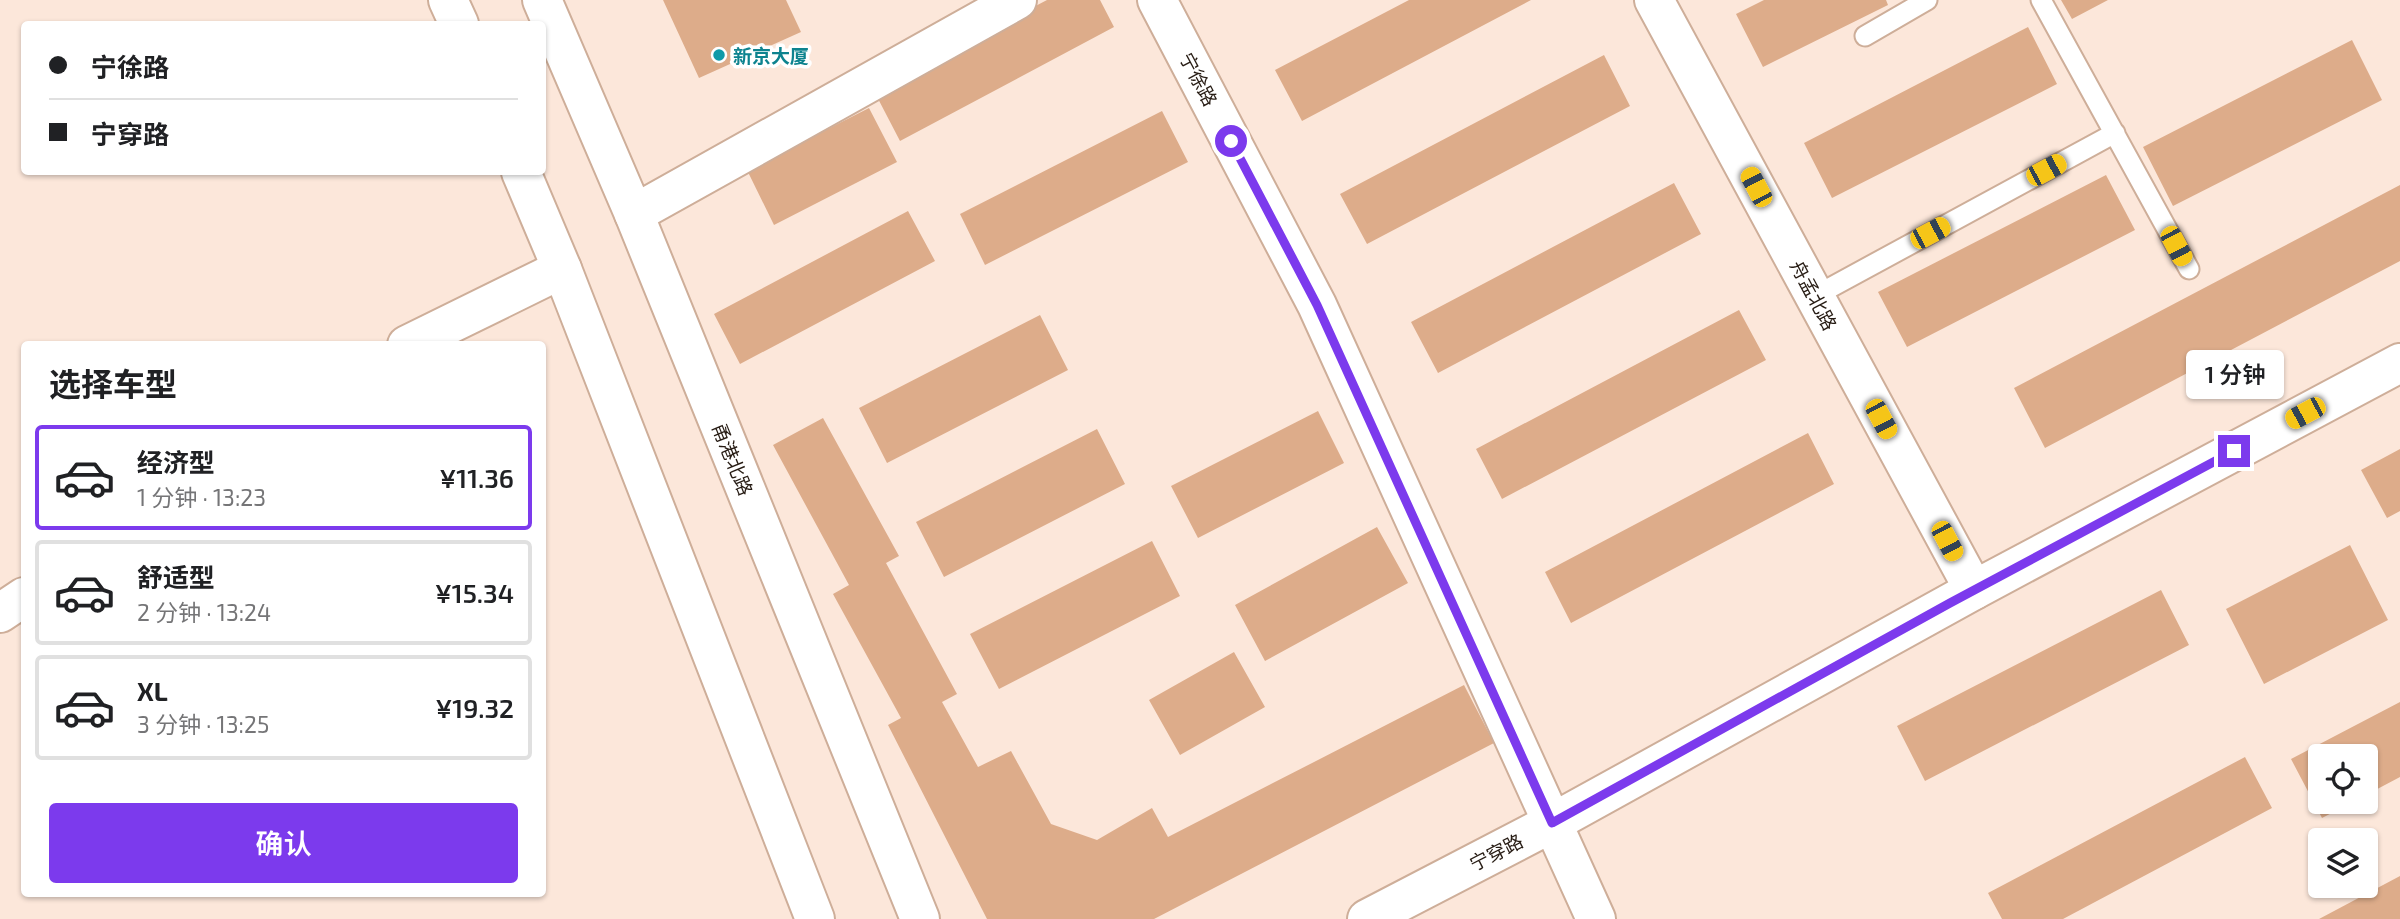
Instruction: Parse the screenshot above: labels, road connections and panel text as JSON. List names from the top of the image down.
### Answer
{
  "streets": {
    "street": [
      "宁徐路",
      "舟孟北路",
      "甬港北路",
      "宁穿路"
    ]
  },
  "crossings": [
    ["宁徐路", "宁穿路"],
    ["舟孟北路", "宁穿路"]
  ],
  "places": ["新京大厦"],
  "page": {
    "banner": ["宁徐路", "宁穿路"],
    "heading": "选择车型",
    "bubble": "1 分钟",
    "list": [
      {
        "name": "经济型",
        "note": "1 分钟 · 13:23",
        "value": "¥11.36"
      },
      {
        "name": "舒适型",
        "note": "2 分钟 · 13:24",
        "value": "¥15.34"
      },
      {
        "name": "XL",
        "note": "3 分钟 · 13:25",
        "value": "¥19.32"
      }
    ],
    "buttons": "确认"
  }
}
